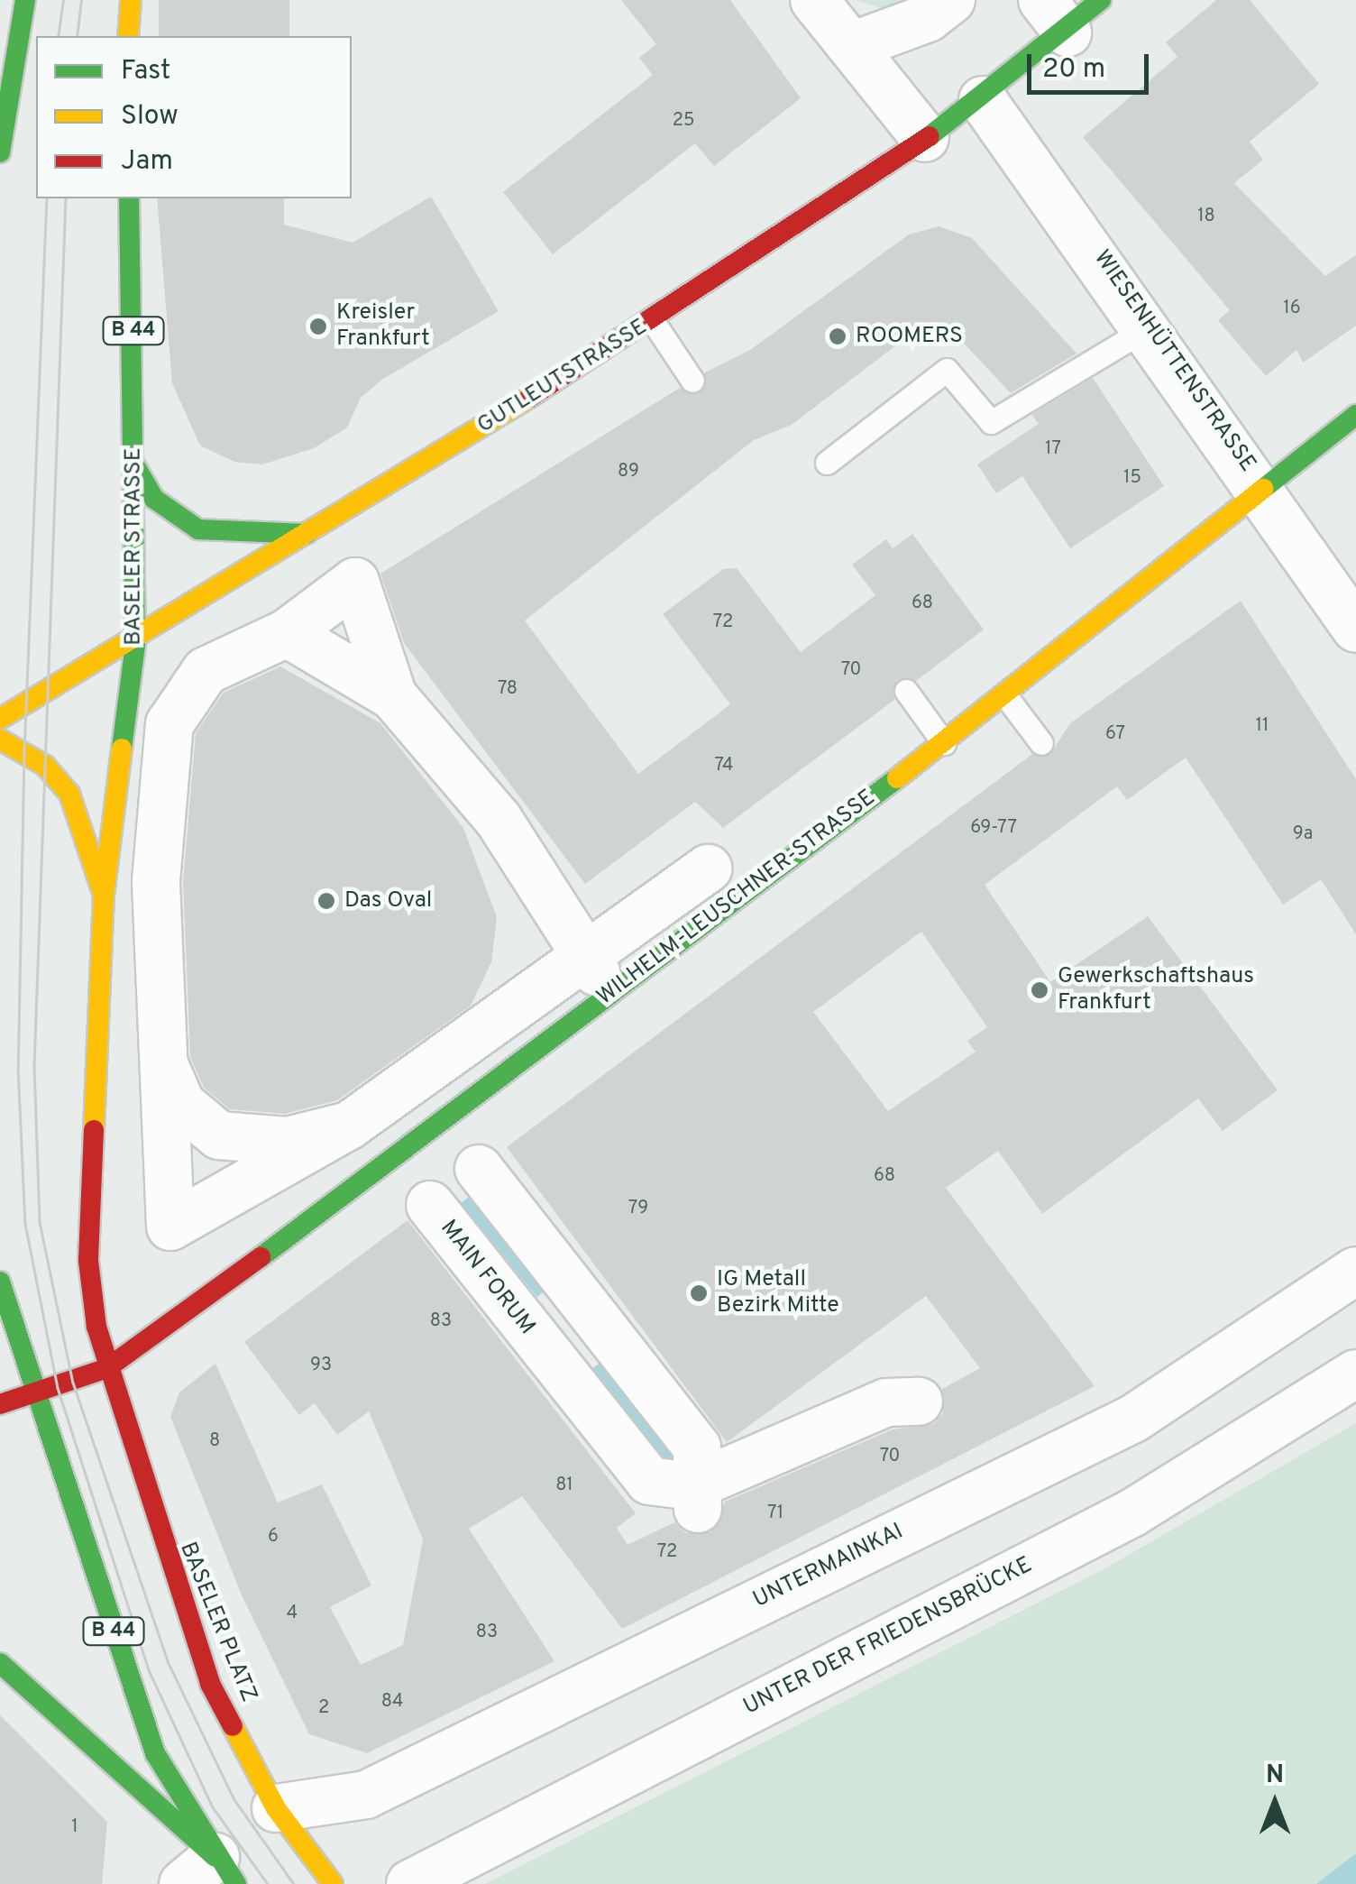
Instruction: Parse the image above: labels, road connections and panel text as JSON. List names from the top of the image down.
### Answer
{
  "streets": {
    "main road": [
      "B 44",
      "GUTLEUTSTRASSE",
      "BASELER STRASSE",
      "WILHELM-LEUSCHNER-STRASSE",
      "BASELER PLATZ"
    ],
    "street": [
      "WIESENHÜTTENSTRASSE",
      "MAIN FORUM",
      "UNTERMAINKAI",
      "UNTER DER FRIEDENSBRÜCKE"
    ]
  },
  "crossings": [
    ["B 44", "BASELER STRASSE"],
    ["B 44", "BASELER PLATZ"],
    ["WIESENHÜTTENSTRASSE", "GUTLEUTSTRASSE"],
    ["WIESENHÜTTENSTRASSE", "WILHELM-LEUSCHNER-STRASSE"],
    ["GUTLEUTSTRASSE", "BASELER STRASSE"],
    ["BASELER STRASSE", "BASELER PLATZ"],
    ["WILHELM-LEUSCHNER-STRASSE", "BASELER PLATZ"],
    ["UNTERMAINKAI", "BASELER PLATZ"]
  ],
  "places": [
    "Kreisler Frankfurt",
    "ROOMERS",
    "Das Oval",
    "Gewerkschaftshaus Frankfurt",
    "IG Metall Bezirk Mitte"
  ],
  "house_numbers": [
    "25",
    "18",
    "16",
    "17",
    "89",
    "15",
    "68",
    "72",
    "70",
    "78",
    "11",
    "67",
    "74",
    "69-77",
    "9a",
    "68",
    "79",
    "83",
    "93",
    "8",
    "70",
    "81",
    "71",
    "6",
    "72",
    "4",
    "83",
    "84",
    "2",
    "1"
  ],
  "legend": ["Fast", "Slow", "Jam"],
  "scale_bar": "20 m",
  "north": "top"
}
